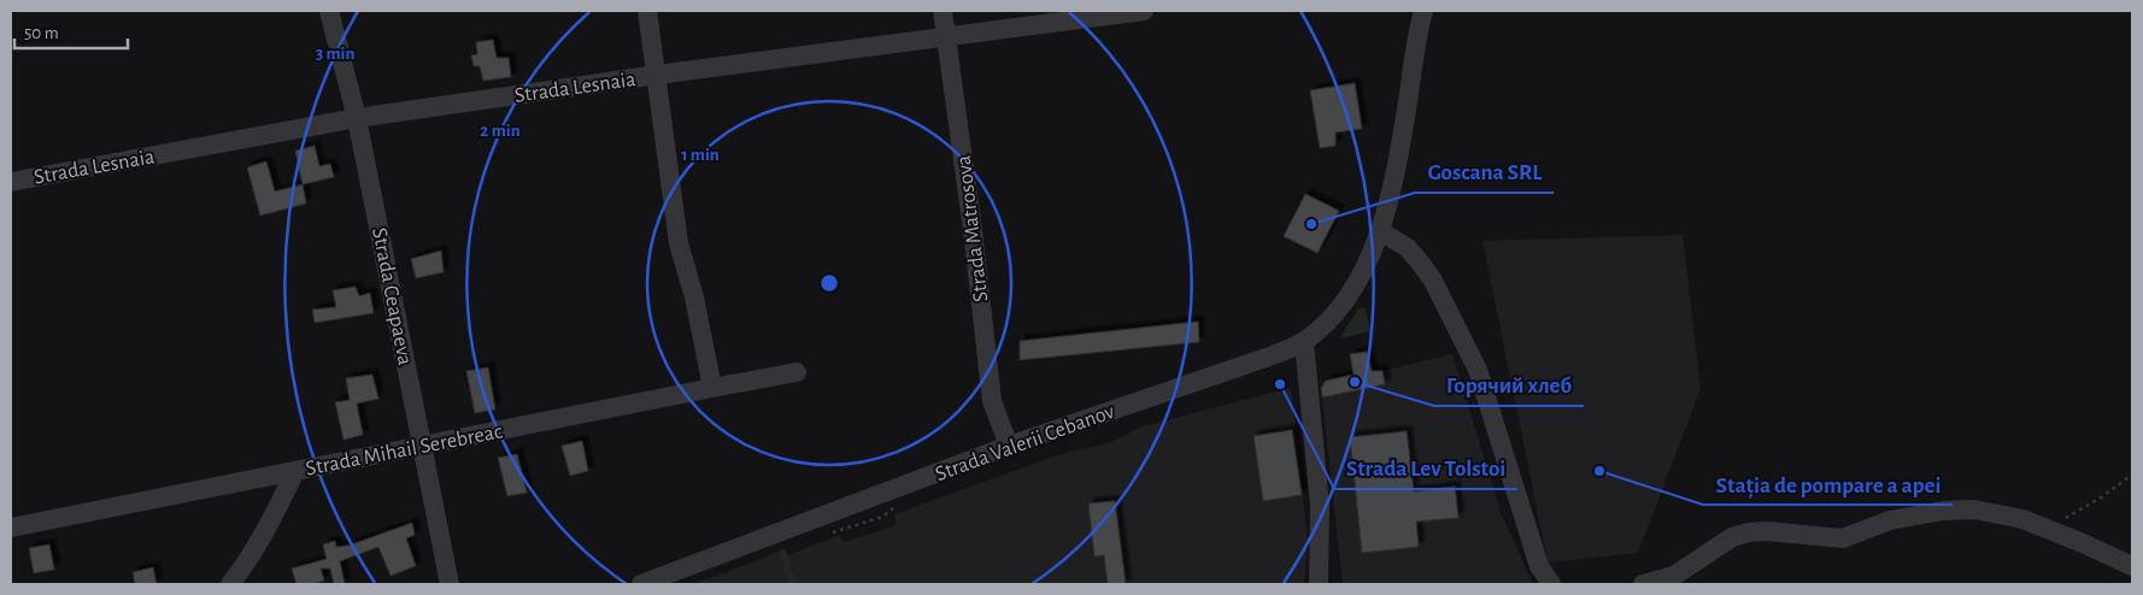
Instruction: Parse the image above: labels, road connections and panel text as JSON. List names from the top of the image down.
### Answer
{
  "streets": {
    "street": [
      "Strada Lesnaia",
      "Strada Matrosova",
      "Strada Ceapaeva",
      "Strada Valerii Cebanov",
      "Strada Mihail Serebreac"
    ]
  },
  "crossings": [
    ["Strada Lesnaia", "Strada Matrosova"],
    ["Strada Lesnaia", "Strada Ceapaeva"],
    ["Strada Matrosova", "Strada Valerii Cebanov"],
    ["Strada Ceapaeva", "Strada Mihail Serebreac"]
  ],
  "places": [
    "Goscana SRL",
    "Горячий хлеб",
    "Strada Lev Tolstoi",
    "Stația de pompare a apei"
  ],
  "scale_bar": "50 m",
  "rings": ["3 min", "2 min", "1 min"]
}
